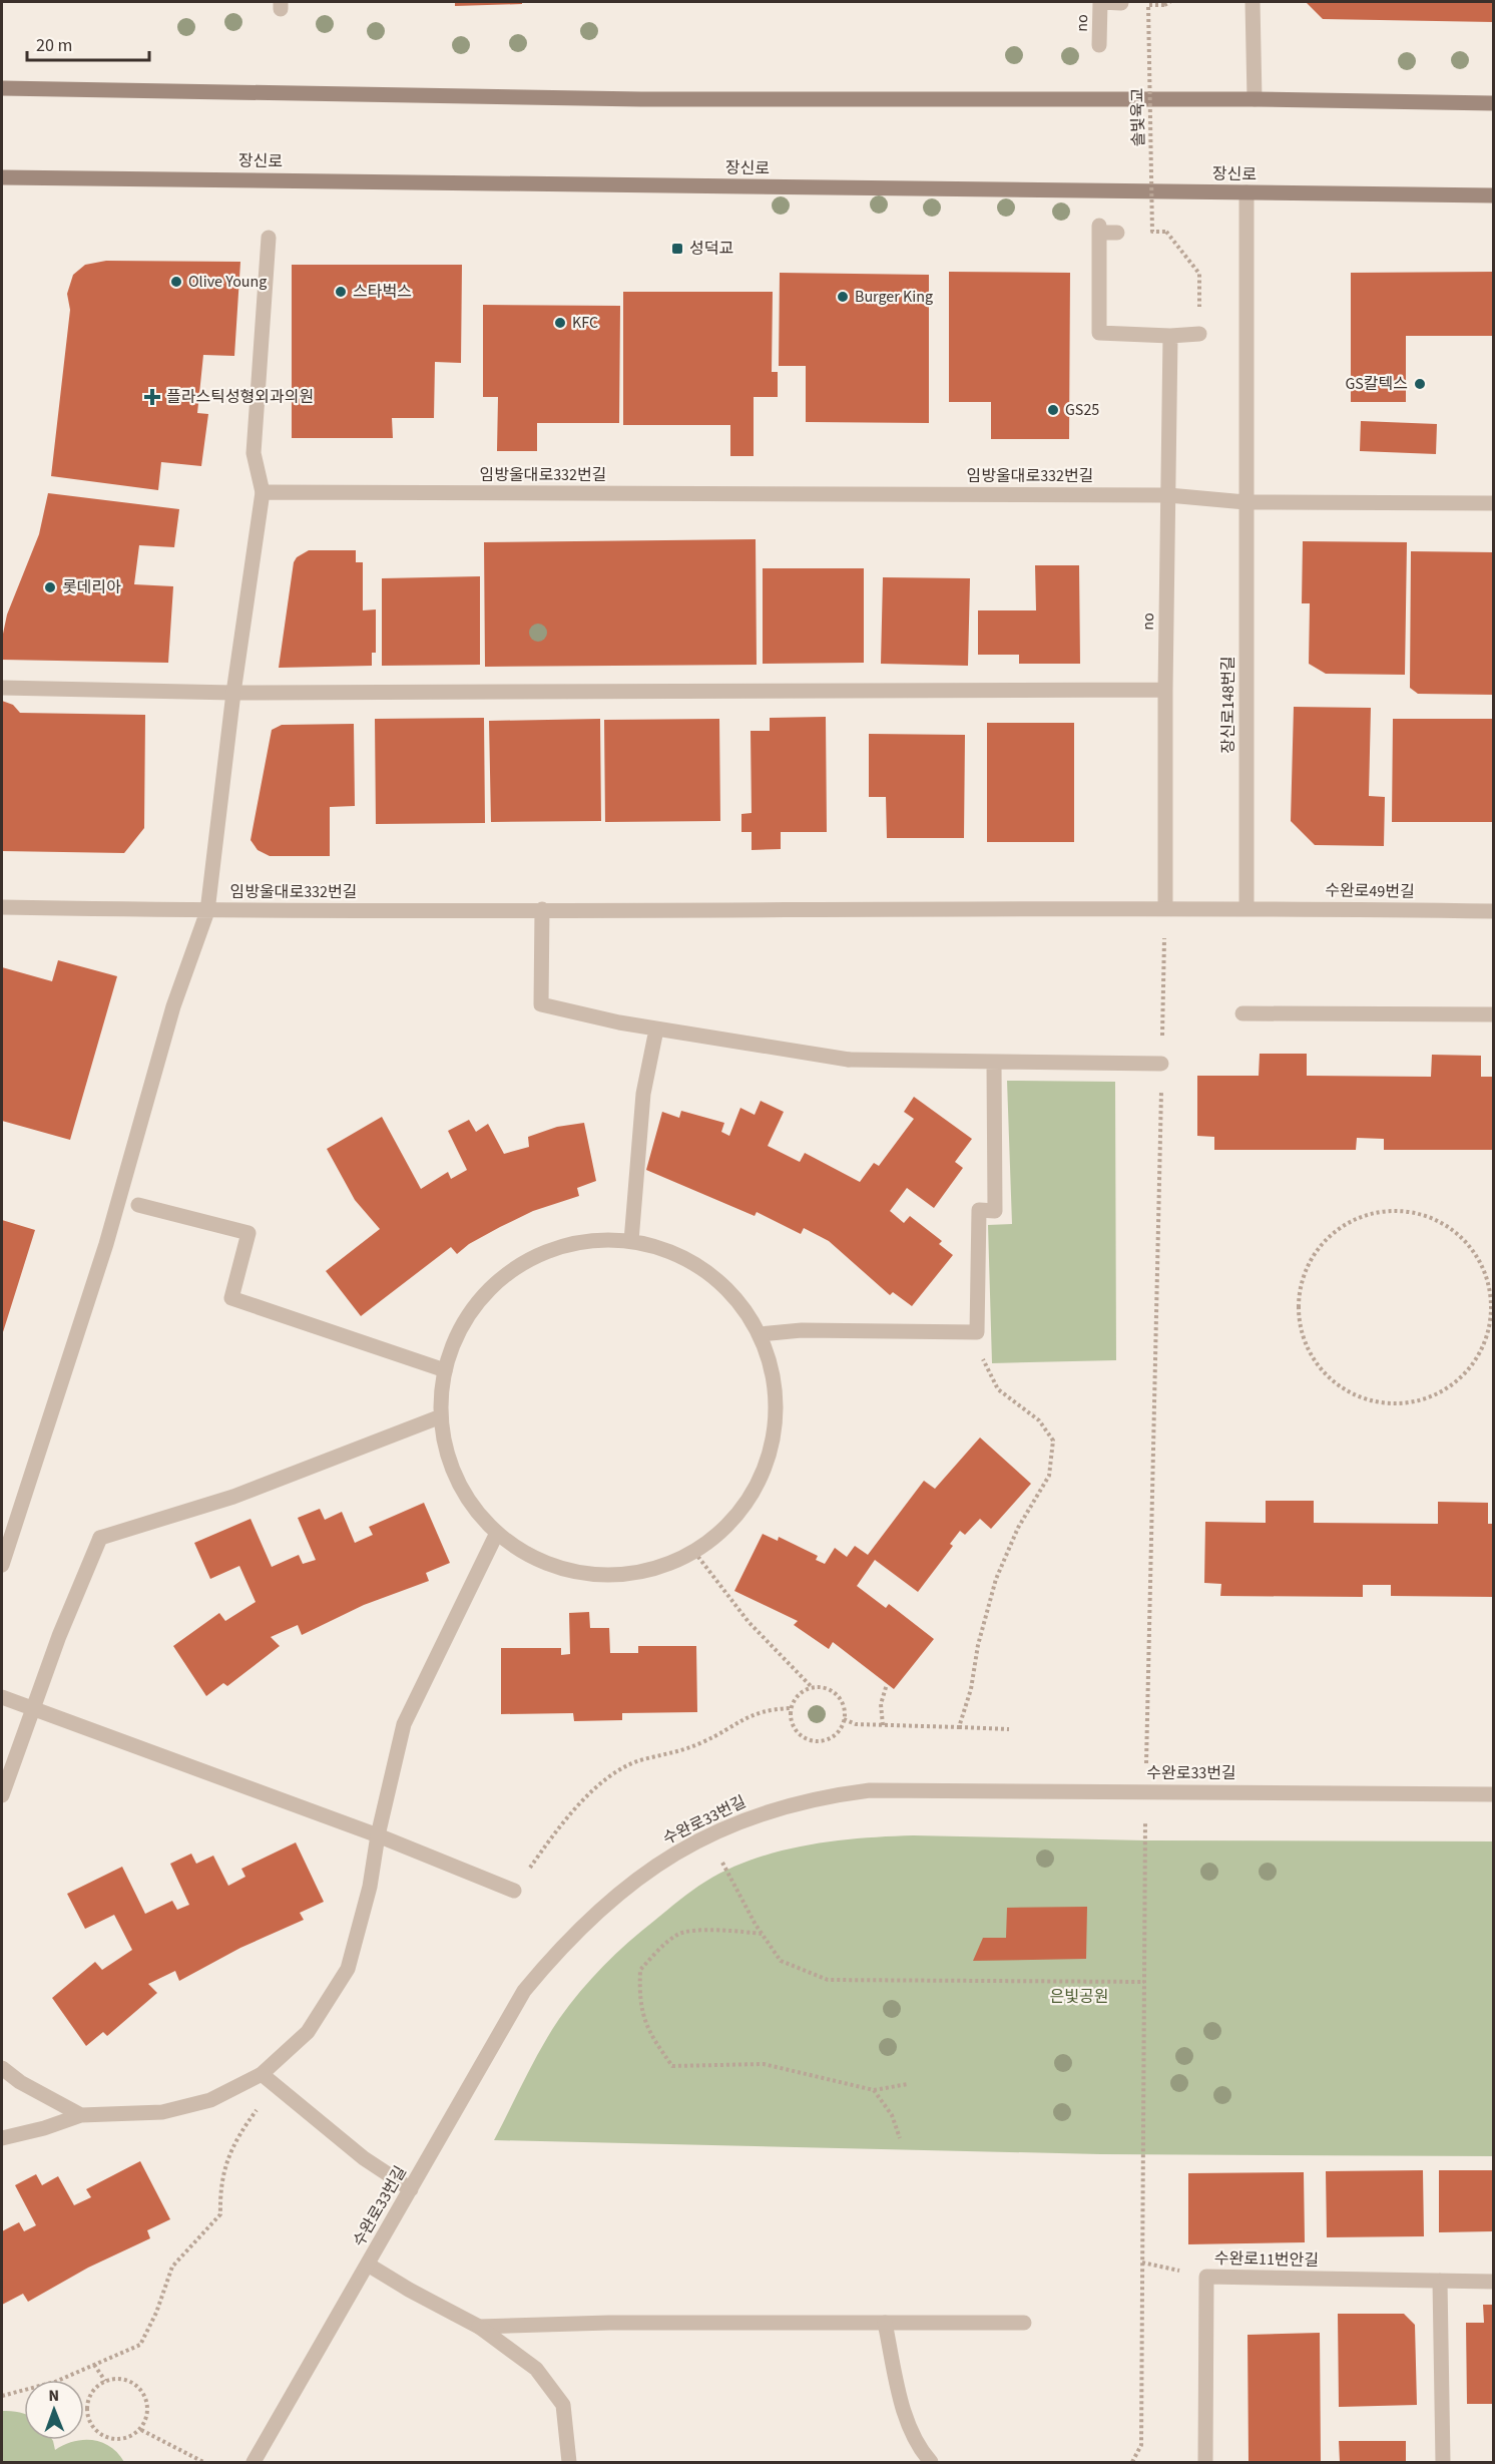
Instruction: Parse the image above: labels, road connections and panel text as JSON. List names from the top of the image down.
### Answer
{
  "streets": {
    "main road": ["장신로"],
    "street": [
      "no",
      "임방울대로332번길",
      "장신로148번길",
      "수완로49번길",
      "수완로33번길",
      "수완로11번안길"
    ],
    "path": ["솔빛육교"]
  },
  "crossings": [
    ["no", "임방울대로332번길"],
    ["장신로", "장신로148번길"],
    ["임방울대로332번길", "장신로148번길"],
    ["임방울대로332번길", "수완로49번길"],
    ["장신로148번길", "수완로49번길"]
  ],
  "parks": ["은빛공원"],
  "places": {
    "transit": ["성덕교"],
    "other": [
      "Olive Young",
      "스타벅스",
      "Burger King",
      "KFC",
      "GS칼텍스",
      "GS25",
      "롯데리아"
    ],
    "health": ["플라스틱성형외과의원"]
  },
  "scale_bar": "20 m",
  "north": "top"
}
